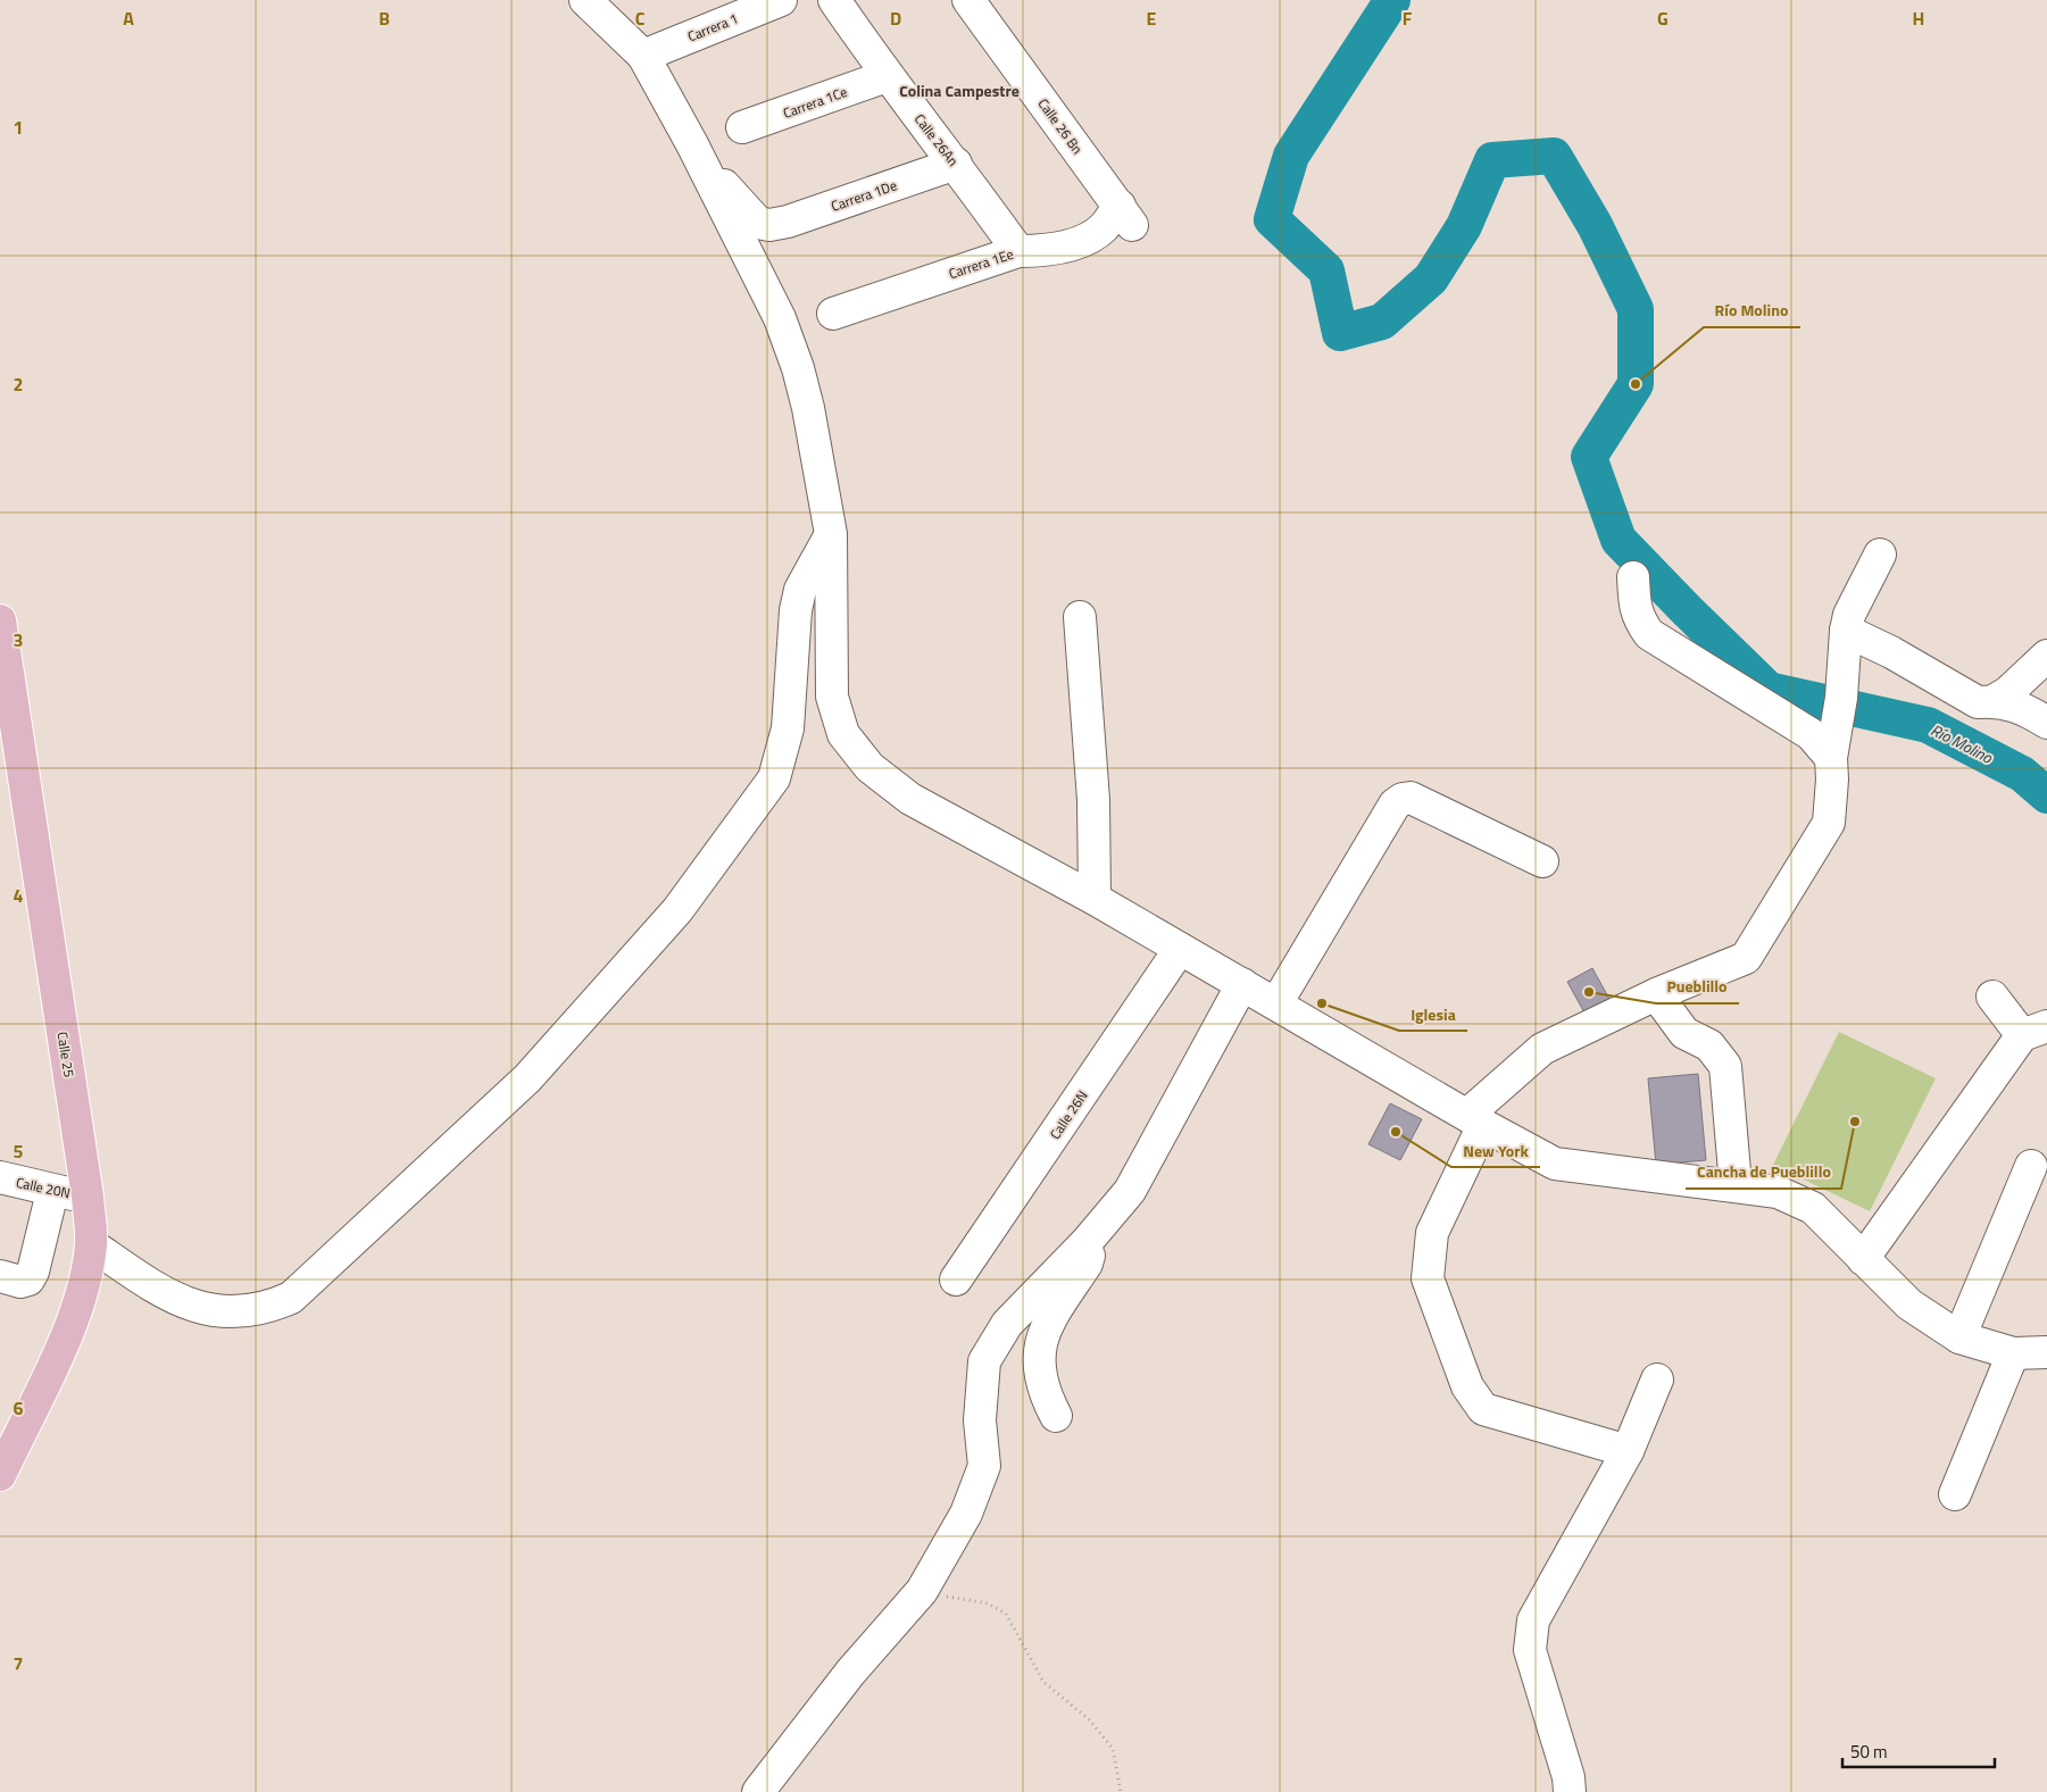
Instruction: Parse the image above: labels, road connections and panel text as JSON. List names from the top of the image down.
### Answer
{
  "streets": {
    "main road": ["Calle 25"],
    "street": [
      "Carrera 1",
      "Carrera 1Ce",
      "Calle 26 Bn",
      "Calle 26An",
      "Carrera 1De",
      "Carrera 1Ee",
      "Calle 26N",
      "Calle 20N"
    ]
  },
  "crossings": [
    ["Carrera 1Ce", "Calle 26An"],
    ["Calle 26 Bn", "Carrera 1Ee"],
    ["Calle 26An", "Carrera 1De"],
    ["Calle 26An", "Carrera 1Ee"],
    ["Calle 25", "Calle 20N"]
  ],
  "districts": ["Colina Campestre"],
  "water": ["Río Molino"],
  "places": [
    "Río Molino",
    "Pueblillo",
    "Iglesia",
    "Cancha de Pueblillo",
    "New York"
  ],
  "scale_bar": "50 m",
  "grid": {
    "columns": [
      "A",
      "B",
      "C",
      "D",
      "E",
      "F",
      "G",
      "H"
    ],
    "rows": [
      "1",
      "2",
      "3",
      "4",
      "5",
      "6",
      "7"
    ]
  }
}
